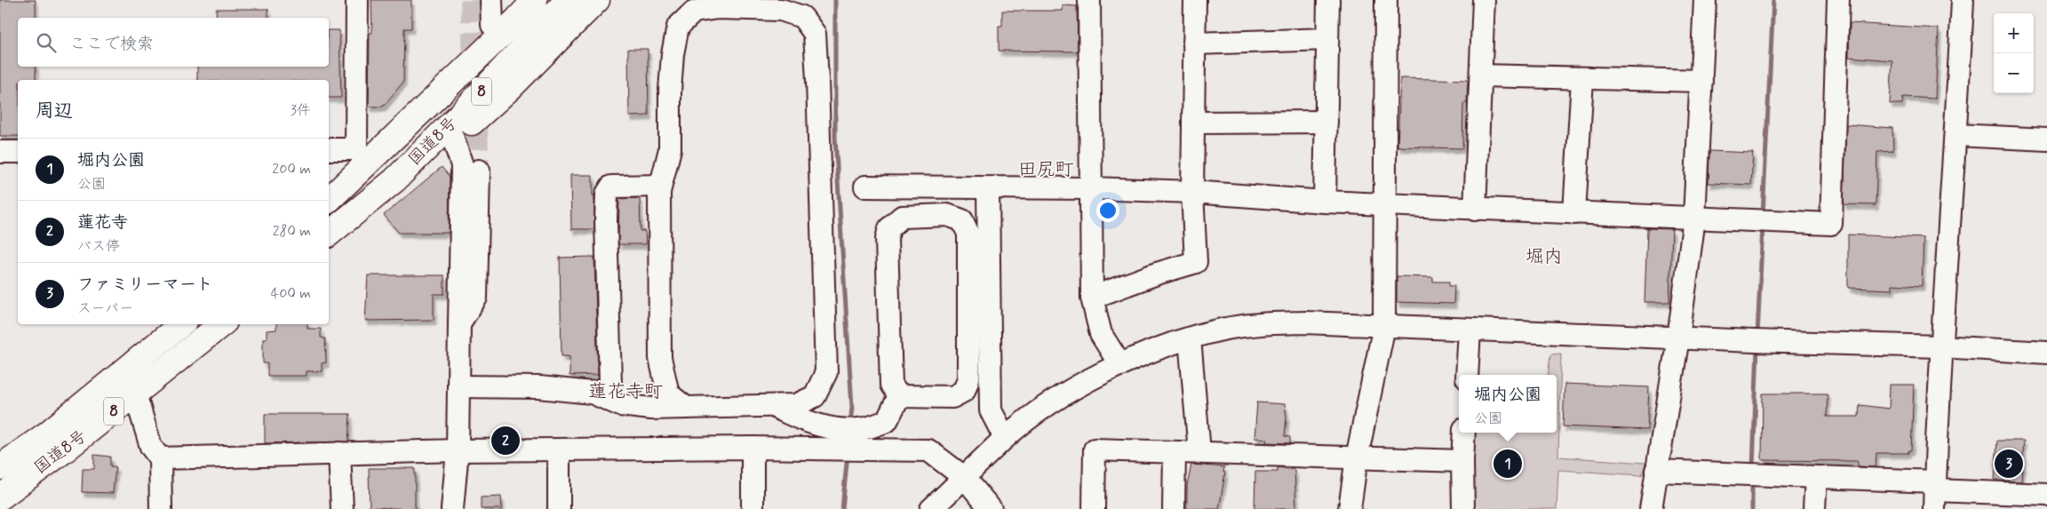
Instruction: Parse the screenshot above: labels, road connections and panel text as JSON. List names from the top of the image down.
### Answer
{
  "streets": {
    "highway": ["8", "国道8号"]
  },
  "crossings": [
    ["8", "国道8号"]
  ],
  "districts": ["田尻町", "堀内", "蓮花寺町"],
  "page": {
    "map_buttons": ["+", "−"],
    "search": "ここで検索",
    "heading": ["周辺", "3件"],
    "list": [
      {
        "mark": "1",
        "name": "堀内公園",
        "note": "公園",
        "value": "200 m"
      },
      {
        "mark": "2",
        "name": "蓮花寺",
        "note": "バス停",
        "value": "280 m"
      },
      {
        "mark": "3",
        "name": "ファミリーマート",
        "note": "スーパー",
        "value": "400 m"
      }
    ],
    "popup": ["堀内公園", "公園"],
    "pins": ["2", "1", "3"]
  }
}
